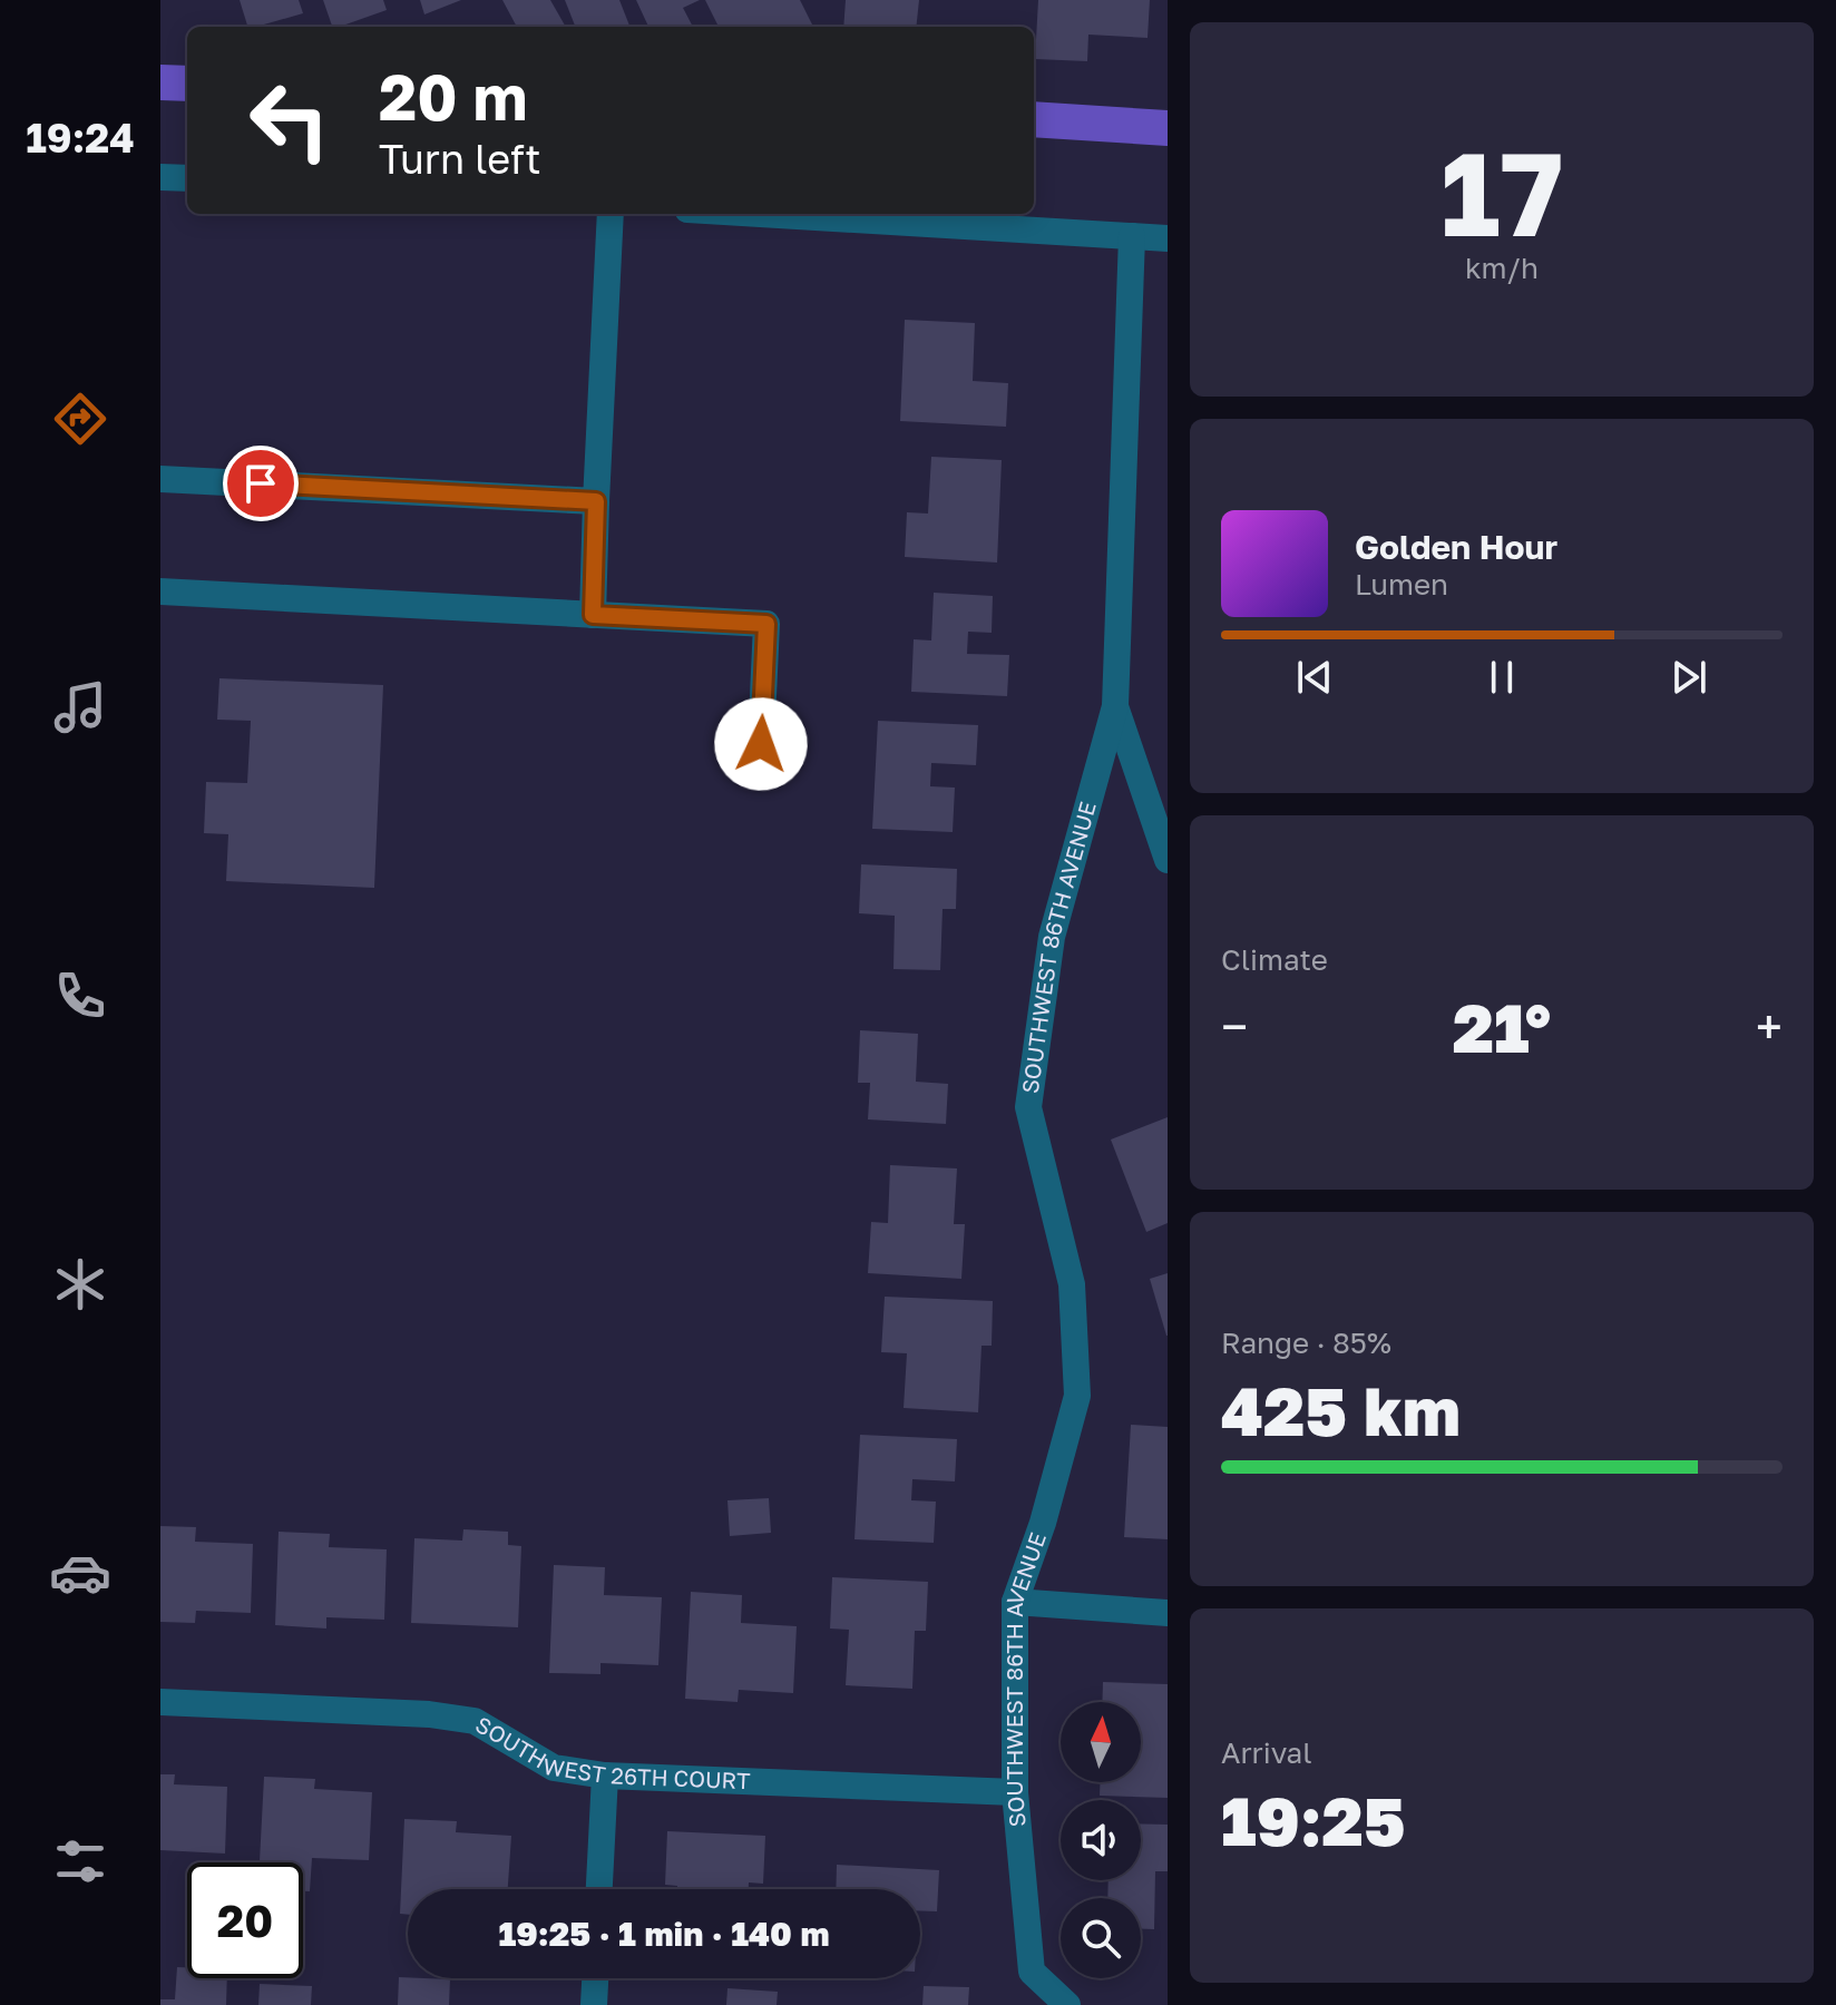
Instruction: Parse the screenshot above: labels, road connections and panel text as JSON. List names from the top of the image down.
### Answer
{
  "streets": {
    "street": ["SOUTHWEST 86TH AVENUE", "SOUTHWEST 26TH COURT"]
  },
  "crossings": [
    ["SOUTHWEST 86TH AVENUE", "SOUTHWEST 26TH COURT"]
  ],
  "north": "top",
  "page": {
    "tabs": "19:24",
    "tile": [
      ["17", "km/h"],
      "Climate",
      ["Range · 85%", "425 km"],
      ["Arrival", "19:25"]
    ],
    "turn": ["20 m", "Turn left"],
    "song": ["Golden Hour", "Lumen"],
    "heat": ["−", "21°", "+"],
    "limit": "20",
    "trip": "19:25 · 1 min · 140 m"
  }
}
